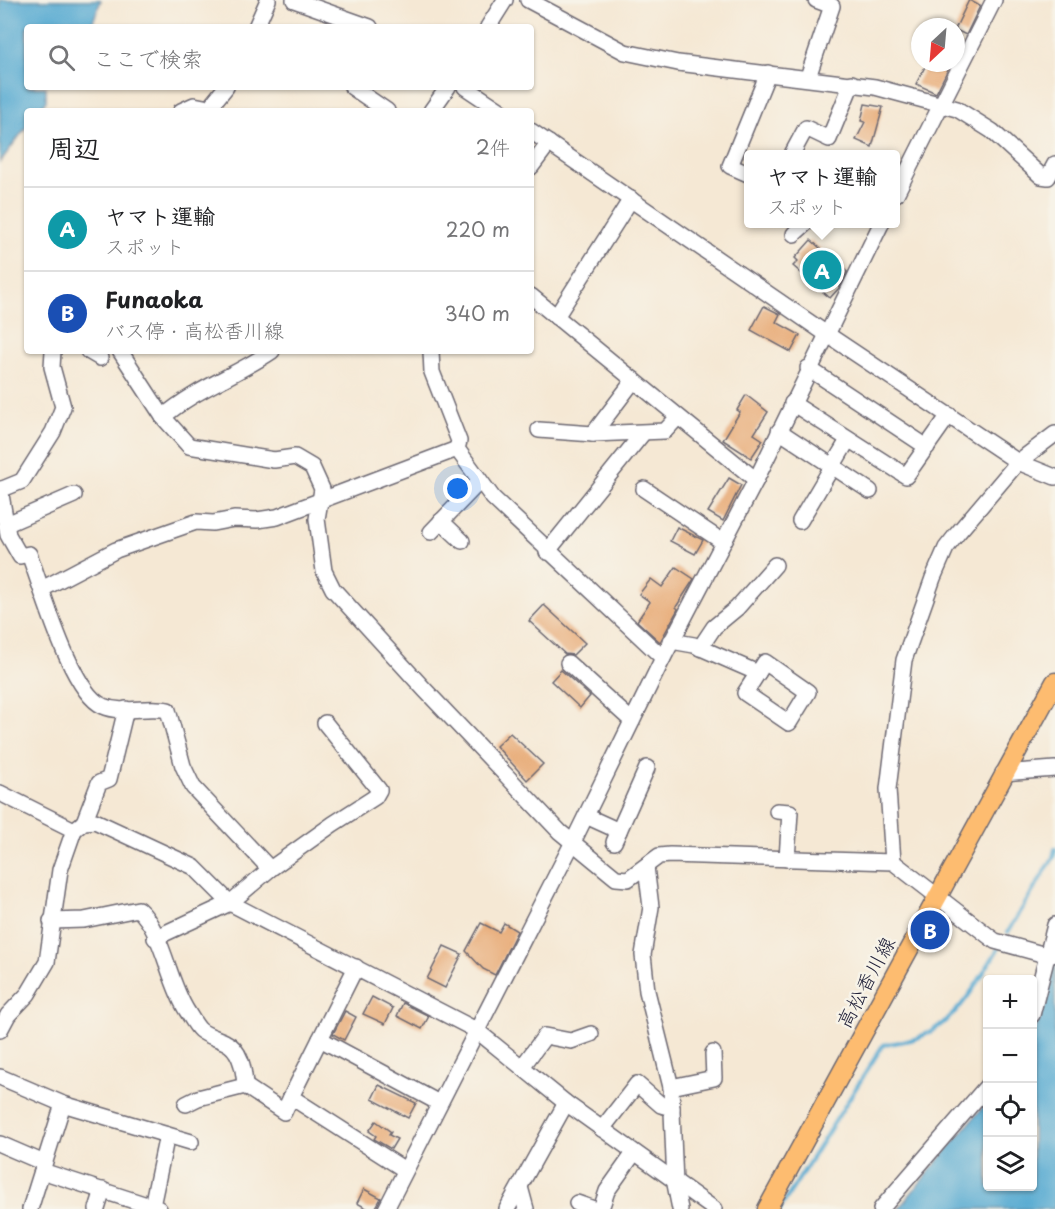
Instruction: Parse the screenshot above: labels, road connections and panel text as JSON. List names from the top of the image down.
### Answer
{
  "streets": {
    "main road": ["高松香川線"]
  },
  "north": "bottom left",
  "page": {
    "search": "ここで検索",
    "heading": ["周辺", "2件"],
    "popup": ["ヤマト運輸", "スポット"],
    "list": [
      {
        "mark": "A",
        "name": "ヤマト運輸",
        "note": "スポット",
        "value": "220 m"
      },
      {
        "mark": "B",
        "name": "Funaoka",
        "note": "バス停 · 高松香川線",
        "value": "340 m"
      }
    ],
    "pins": ["A", "B"],
    "map_buttons": ["+", "−"]
  }
}
